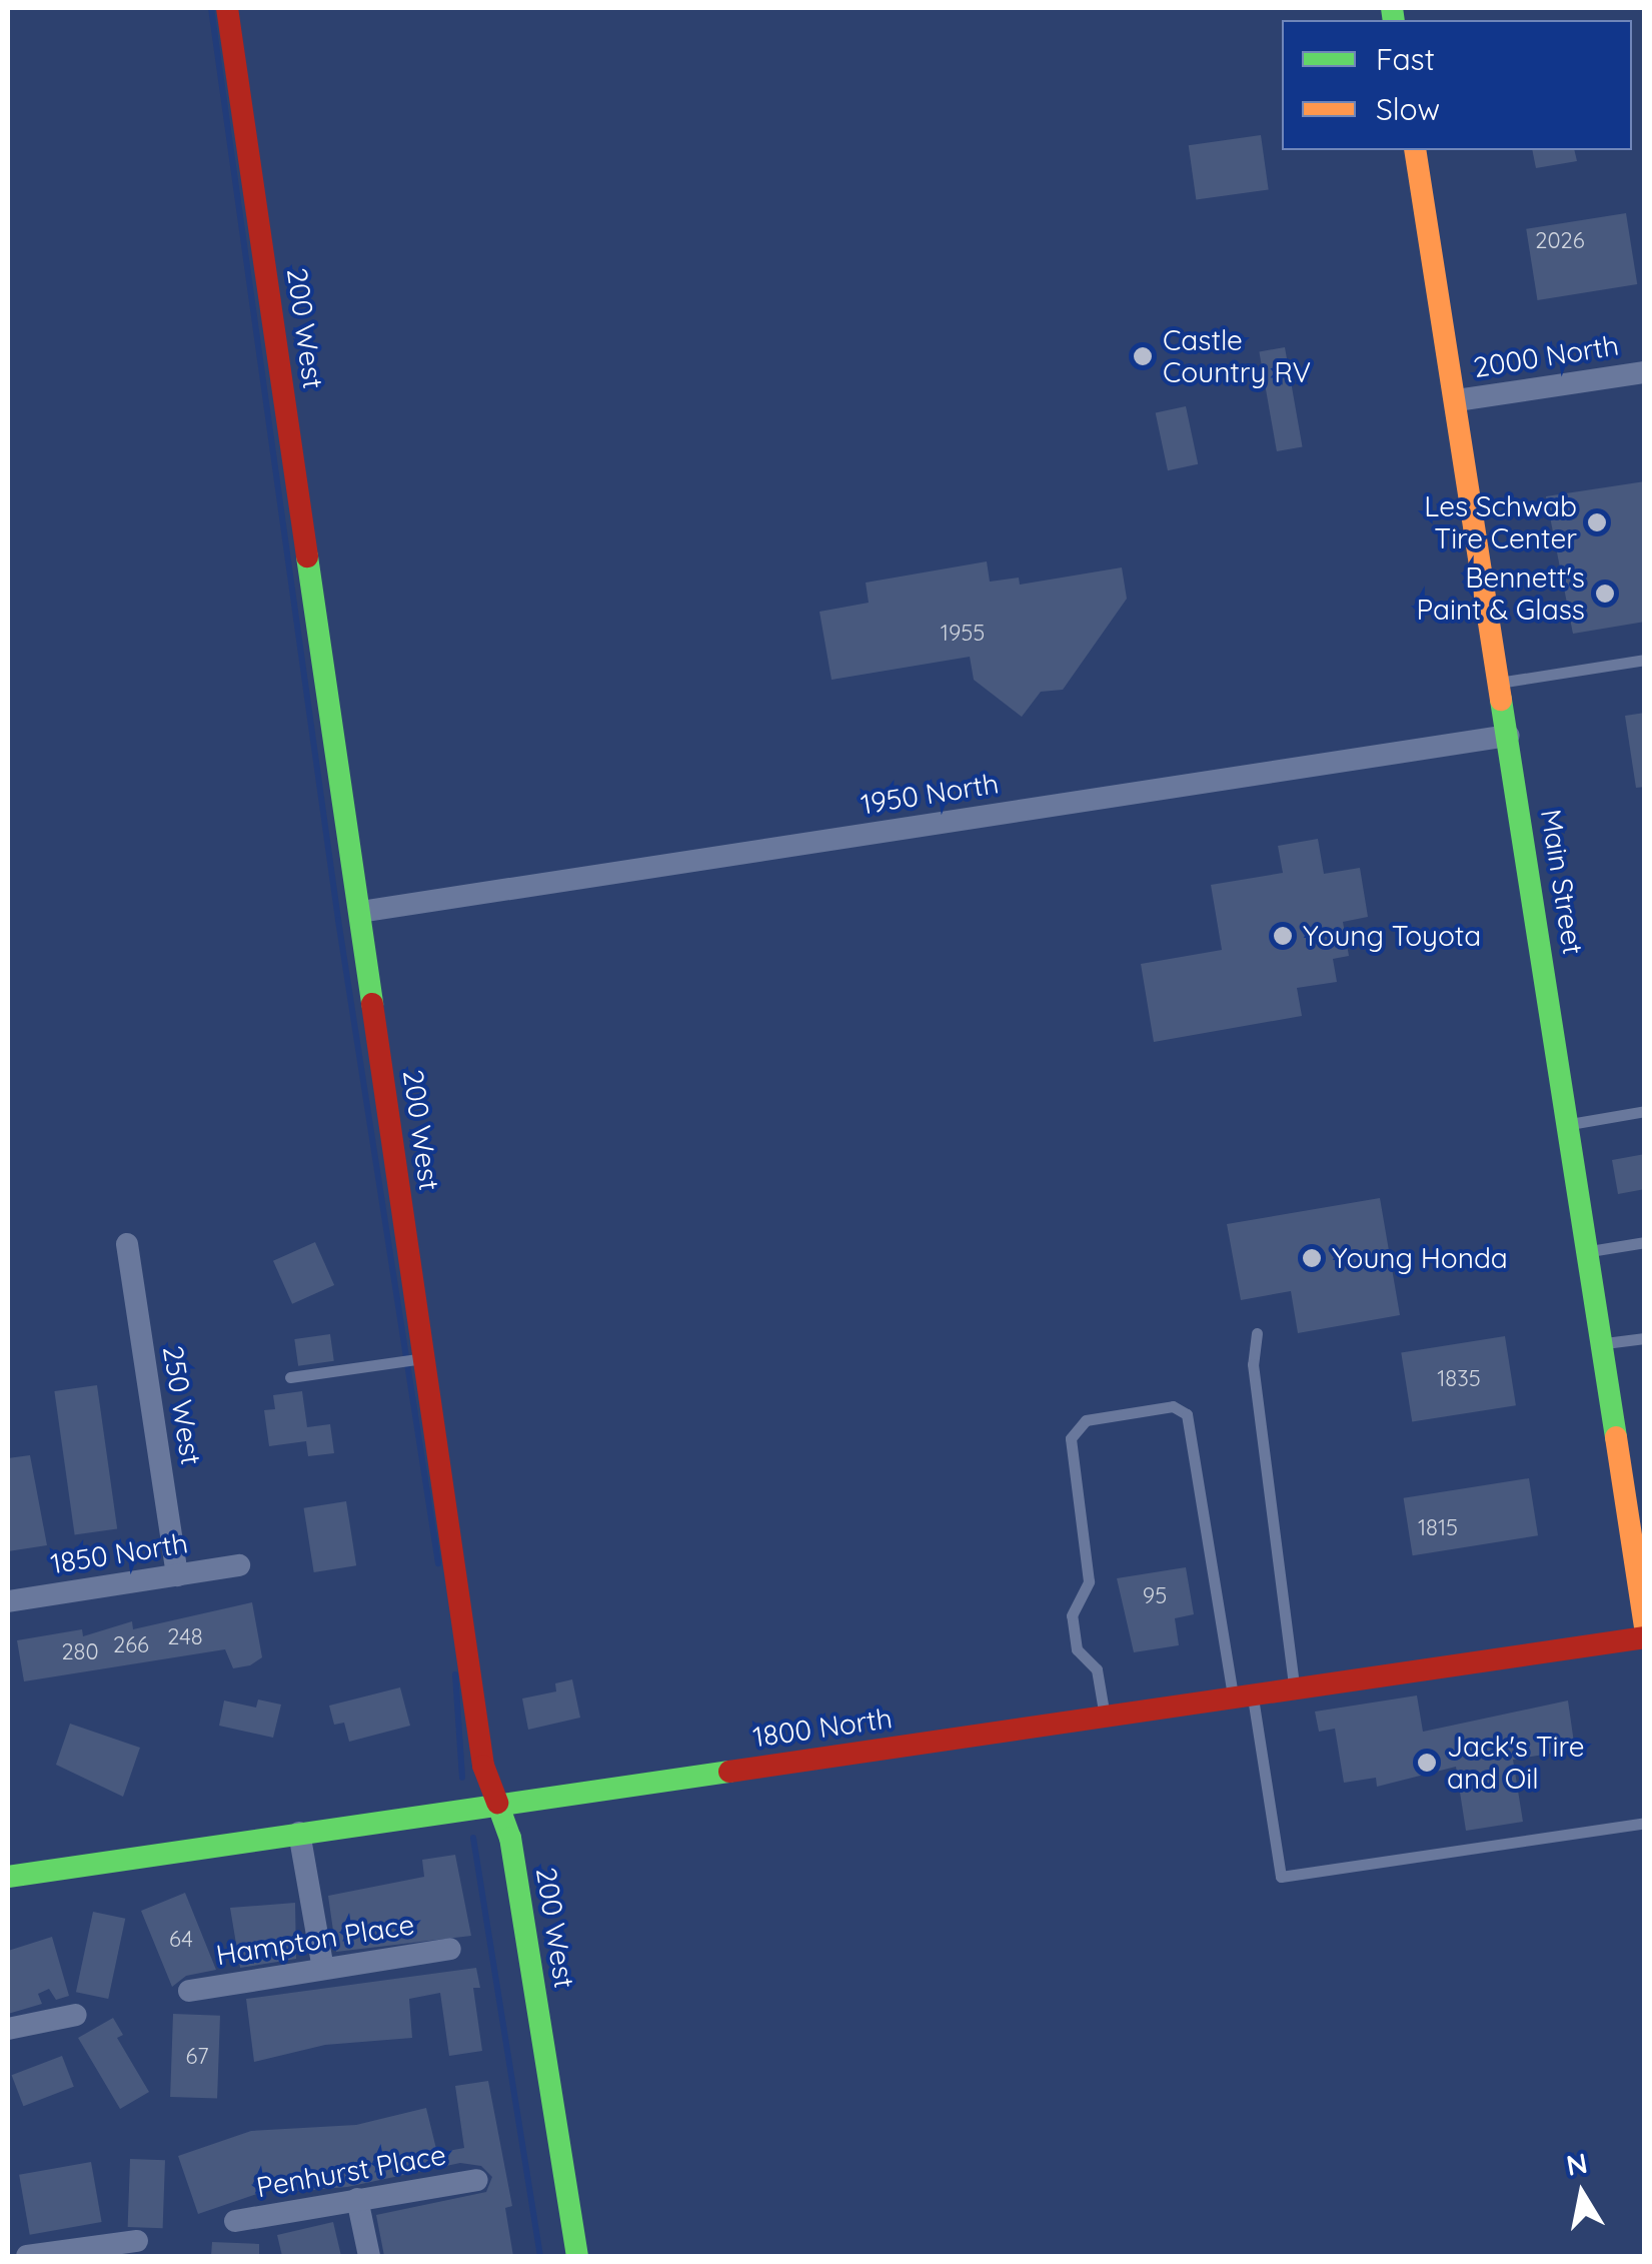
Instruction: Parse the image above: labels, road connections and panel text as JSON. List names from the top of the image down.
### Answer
{
  "streets": {
    "street": [
      "200 West",
      "2000 North",
      "1950 North",
      "Main Street",
      "250 West",
      "1850 North",
      "1800 North",
      "Hampton Place",
      "Penhurst Place"
    ]
  },
  "crossings": [
    ["200 West", "1950 North"],
    ["200 West", "1800 North"],
    ["2000 North", "Main Street"],
    ["1950 North", "Main Street"],
    ["250 West", "1850 North"]
  ],
  "places": [
    "Castle Country RV",
    "Les Schwab Tire Center",
    "Bennett's Paint & Glass",
    "Young Toyota",
    "Young Honda",
    "Jack's Tire and Oil"
  ],
  "house_numbers": [
    "2026",
    "1955",
    "1835",
    "1815",
    "95",
    "248",
    "266",
    "280",
    "64",
    "67"
  ],
  "legend": ["Fast", "Slow"],
  "north": "top"
}
